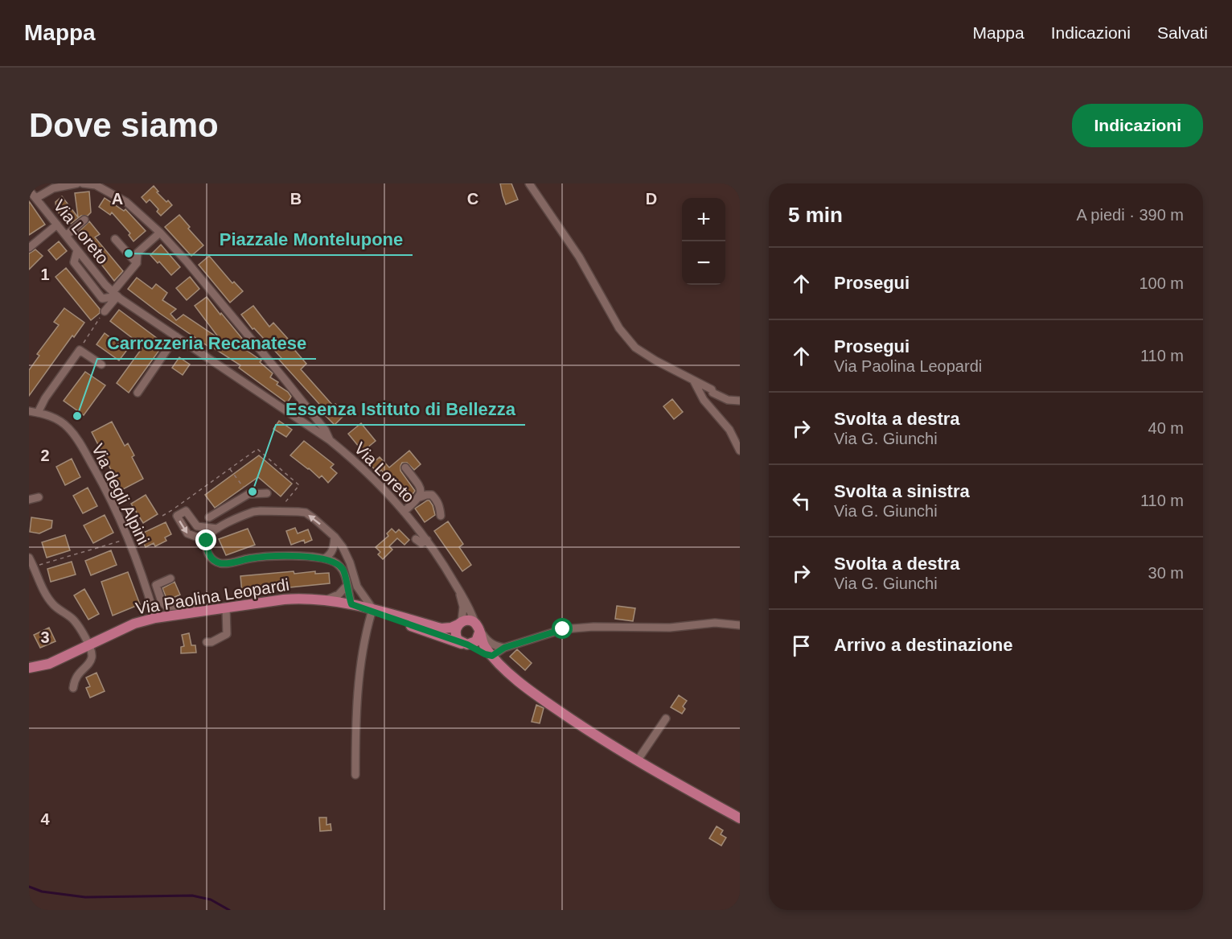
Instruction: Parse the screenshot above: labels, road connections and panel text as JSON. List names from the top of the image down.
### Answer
{
  "streets": {
    "main road": ["Via Paolina Leopardi"],
    "street": ["Via Loreto", "Via degli Alpini"]
  },
  "crossings": [
    ["Via Loreto", "Via Paolina Leopardi"],
    ["Via degli Alpini", "Via Paolina Leopardi"]
  ],
  "places": ["Piazzale Montelupone", "Carrozzeria Recanatese", "Essenza Istituto di Bellezza"],
  "page": {
    "header": "Mappa",
    "nav": ["Mappa", "Indicazioni", "Salvati"],
    "buttons": "Indicazioni",
    "title": "Dove siamo",
    "heading": ["5 min", "A piedi · 390 m"],
    "map_buttons": ["+", "−"],
    "list": [
      ["Prosegui", "100 m"],
      ["Prosegui", "Via Paolina Leopardi", "110 m"],
      ["Svolta a destra", "Via G. Giunchi", "40 m"],
      ["Svolta a sinistra", "Via G. Giunchi", "110 m"],
      ["Svolta a destra", "Via G. Giunchi", "30 m"],
      "Arrivo a destinazione"
    ]
  },
  "grid": {
    "columns": [
      "A",
      "B",
      "C",
      "D"
    ],
    "rows": [
      "1",
      "2",
      "3",
      "4"
    ]
  }
}
